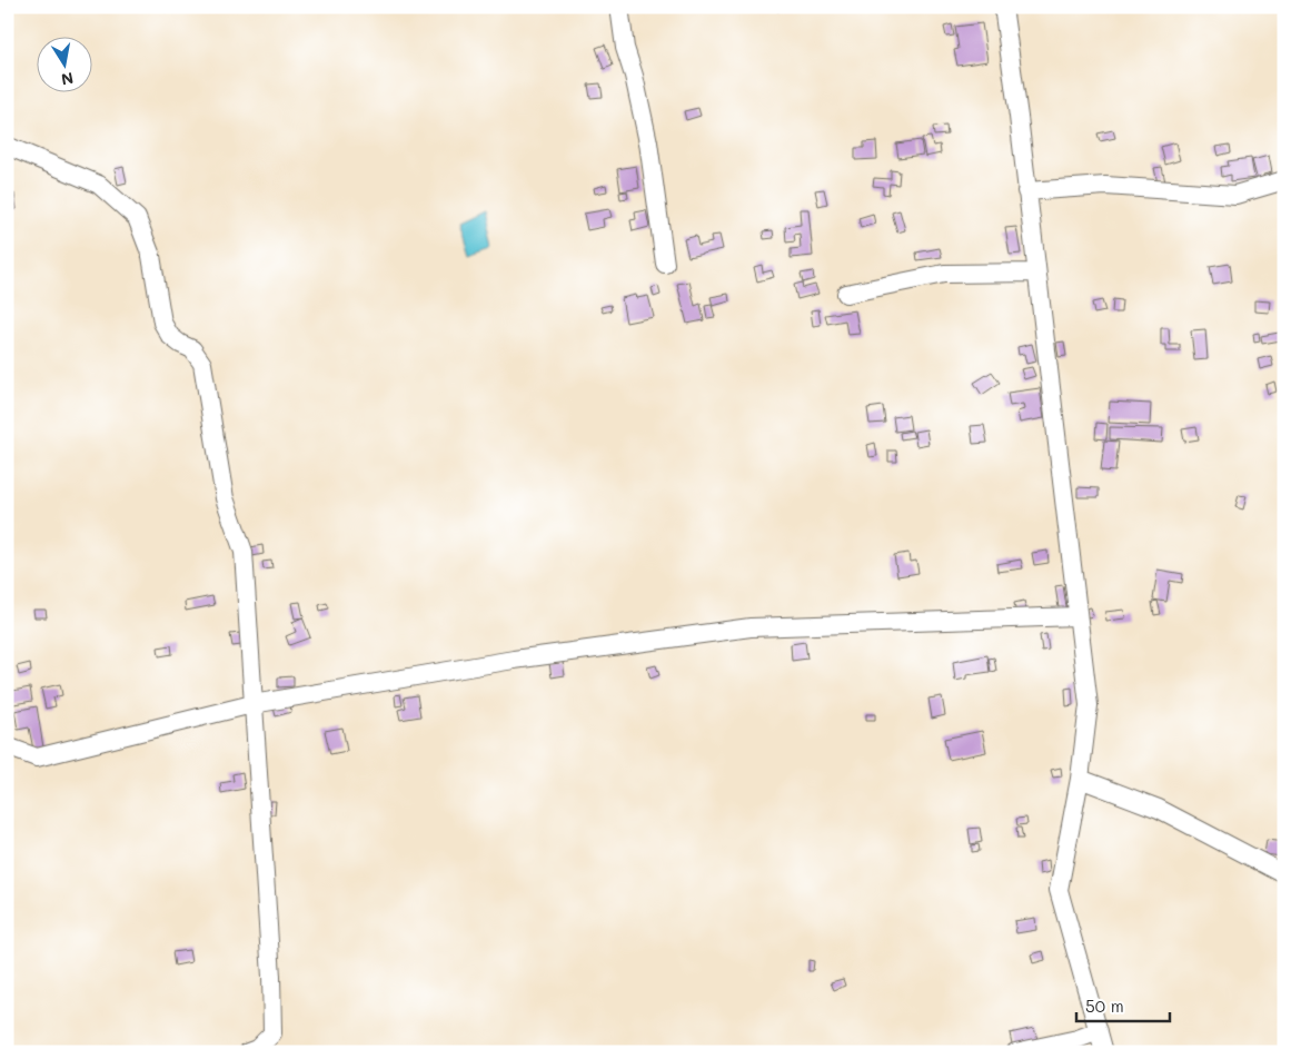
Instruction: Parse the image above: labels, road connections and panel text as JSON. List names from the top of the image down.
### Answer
{
  "scale_bar": "50 m",
  "north": "bottom"
}
